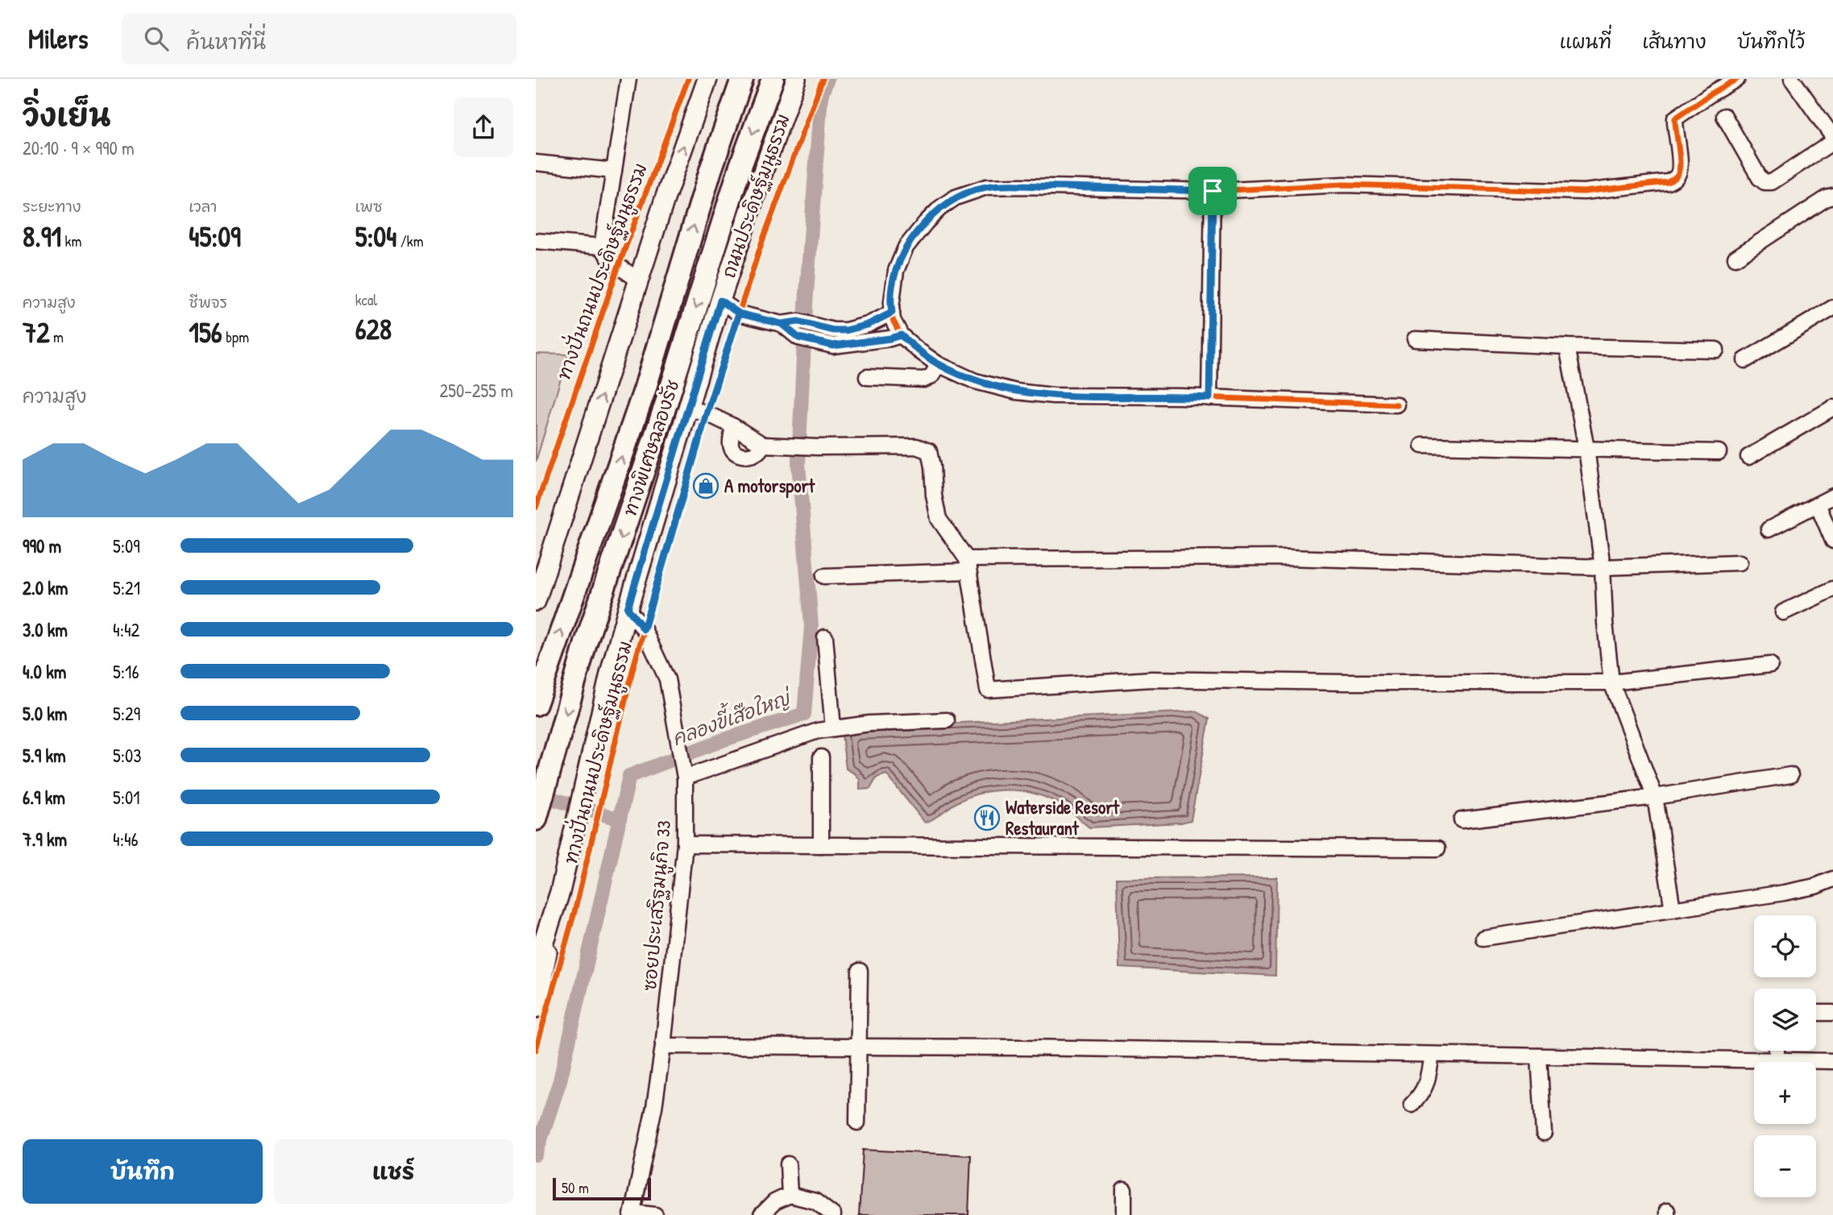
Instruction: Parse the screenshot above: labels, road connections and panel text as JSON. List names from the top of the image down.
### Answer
{
  "streets": {
    "highway": ["ทางพิเศษฉลองรัช"],
    "main road": ["ถนนประดิษฐ์มนูธรรม"],
    "street": ["ซอยประเสริฐมนูกิจ 33"],
    "cycle path": ["ทางปั่นถนนประดิษฐ์มนูธรรม"]
  },
  "crossings": [
    ["ถนนประดิษฐ์มนูธรรม", "ซอยประเสริฐมนูกิจ 33"]
  ],
  "water": ["คลองขี้เสือใหญ่"],
  "places": {
    "shop": ["A motorsport"],
    "restaurant": ["Waterside Resort Restaurant"]
  },
  "scale_bar": "50 m",
  "page": {
    "header": "Milers",
    "search": "ค้นหาที่นี่",
    "nav": ["แผนที่", "เส้นทาง", "บันทึกไว้"],
    "heading": ["วิ่งเย็น", "20:10 · 9 × 990 m"],
    "stats": [
      ["ระยะทาง", "8.91 km"],
      ["เวลา", "45:09"],
      ["เพซ", "5:04 /km"],
      ["ความสูง", "72 m"],
      ["ชีพจร", "156 bpm"],
      ["kcal", "628"]
    ],
    "chart": ["ความสูง", "250–255 m"],
    "list": [
      {
        "name": "990 m",
        "note": "5:09"
      },
      {
        "name": "2.0 km",
        "note": "5:21"
      },
      {
        "name": "3.0 km",
        "note": "4:42"
      },
      {
        "name": "4.0 km",
        "note": "5:16"
      },
      {
        "name": "5.0 km",
        "note": "5:29"
      },
      {
        "name": "5.9 km",
        "note": "5:03"
      },
      {
        "name": "6.9 km",
        "note": "5:01"
      },
      {
        "name": "7.9 km",
        "note": "4:46"
      }
    ],
    "map_buttons": ["+", "−"],
    "buttons": ["บันทึก", "แชร์"],
    "scale": "50 m"
  }
}
